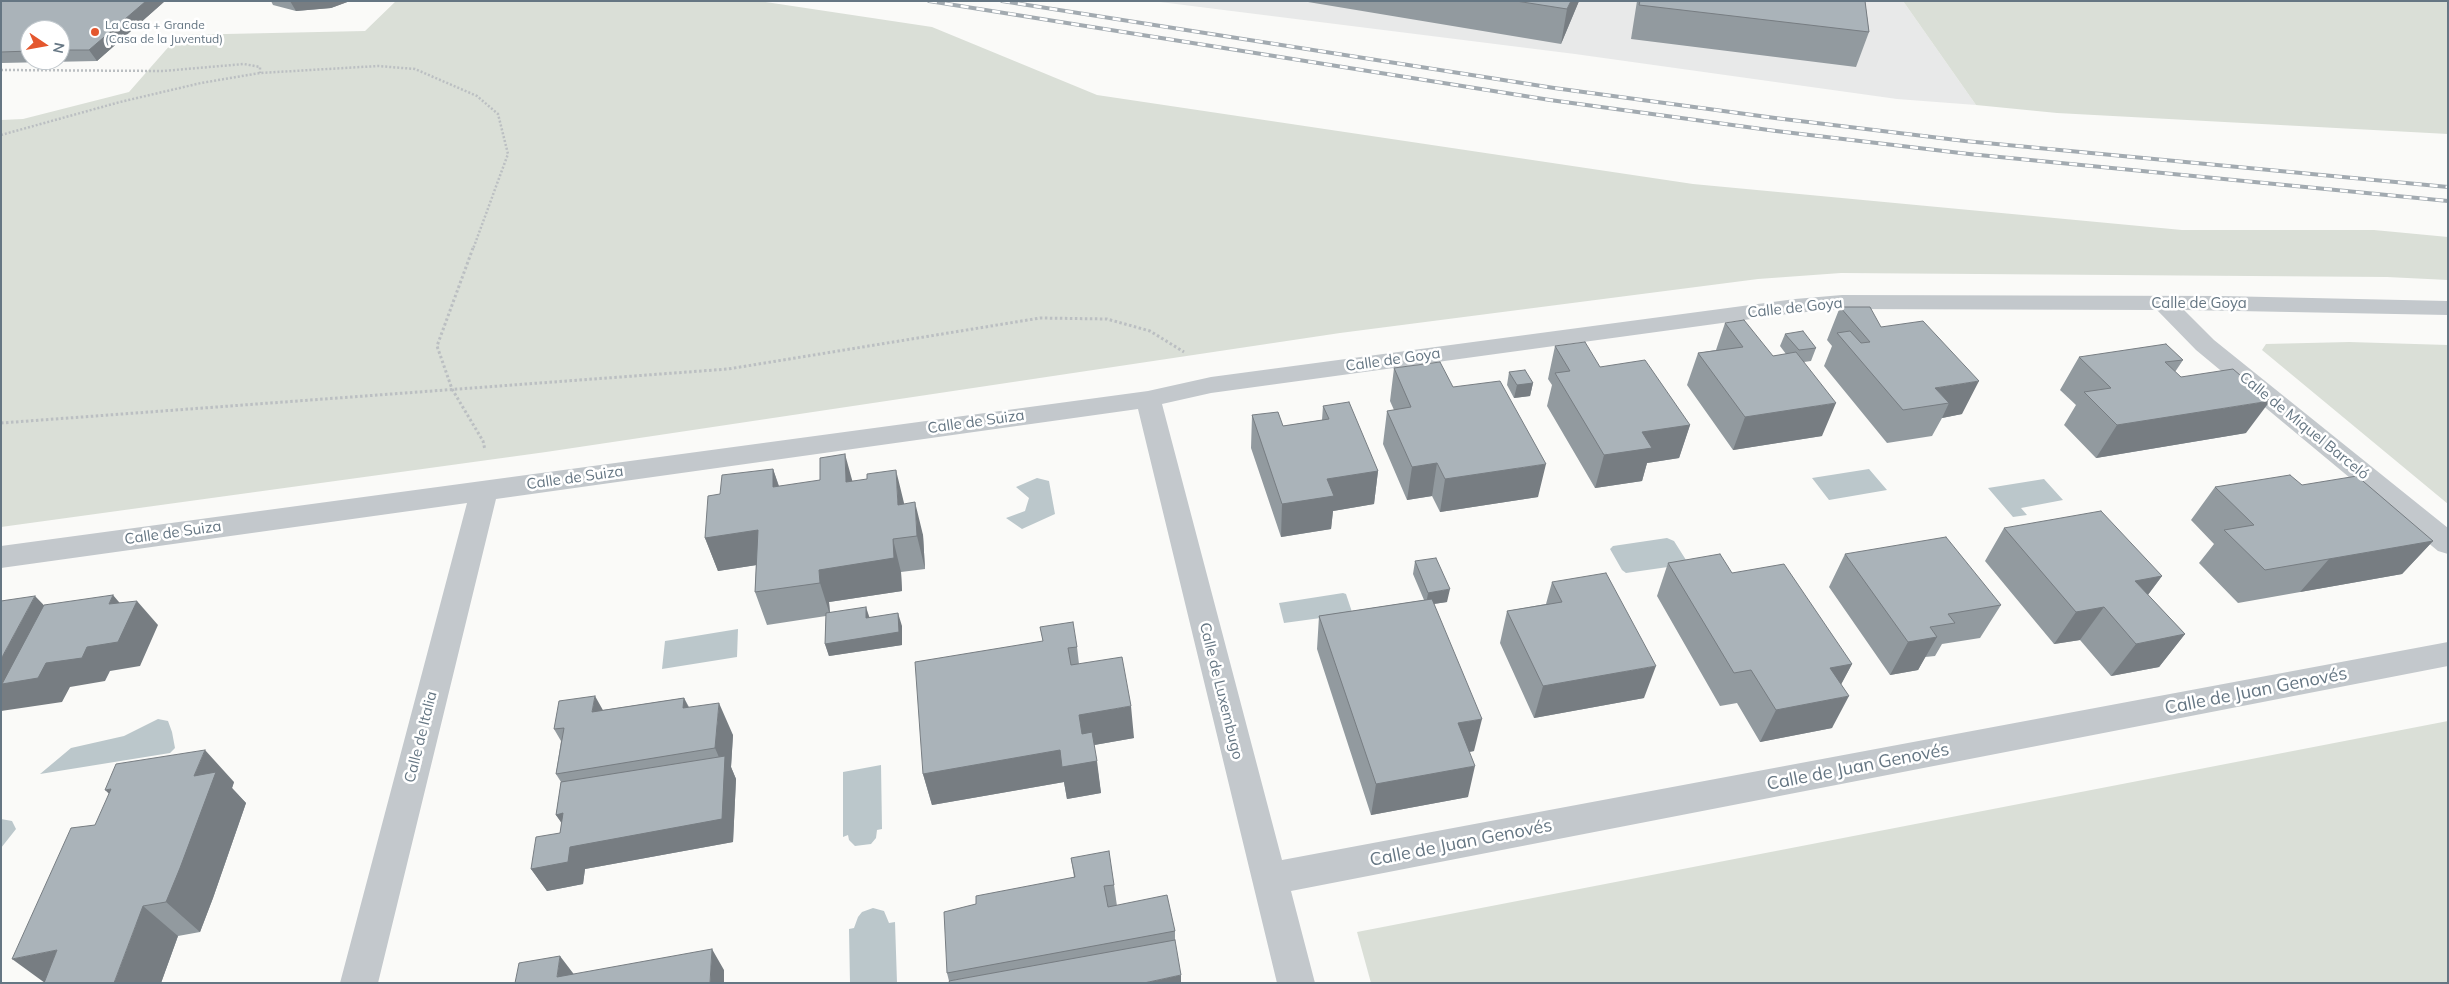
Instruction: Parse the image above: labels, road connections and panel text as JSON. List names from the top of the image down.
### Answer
{
  "streets": {
    "street": [
      "Calle de Goya",
      "Calle de Suiza",
      "Calle de Miquel Barceló",
      "Calle de Luxembugo",
      "Calle de Juan Genovés",
      "Calle de Italia"
    ]
  },
  "crossings": [
    ["Calle de Goya", "Calle de Suiza"],
    ["Calle de Goya", "Calle de Miquel Barceló"],
    ["Calle de Goya", "Calle de Luxembugo"],
    ["Calle de Suiza", "Calle de Luxembugo"],
    ["Calle de Suiza", "Calle de Italia"],
    ["Calle de Luxembugo", "Calle de Juan Genovés"]
  ],
  "places": ["La Casa + Grande (Casa de la Juventud)"],
  "north": "right"
}
